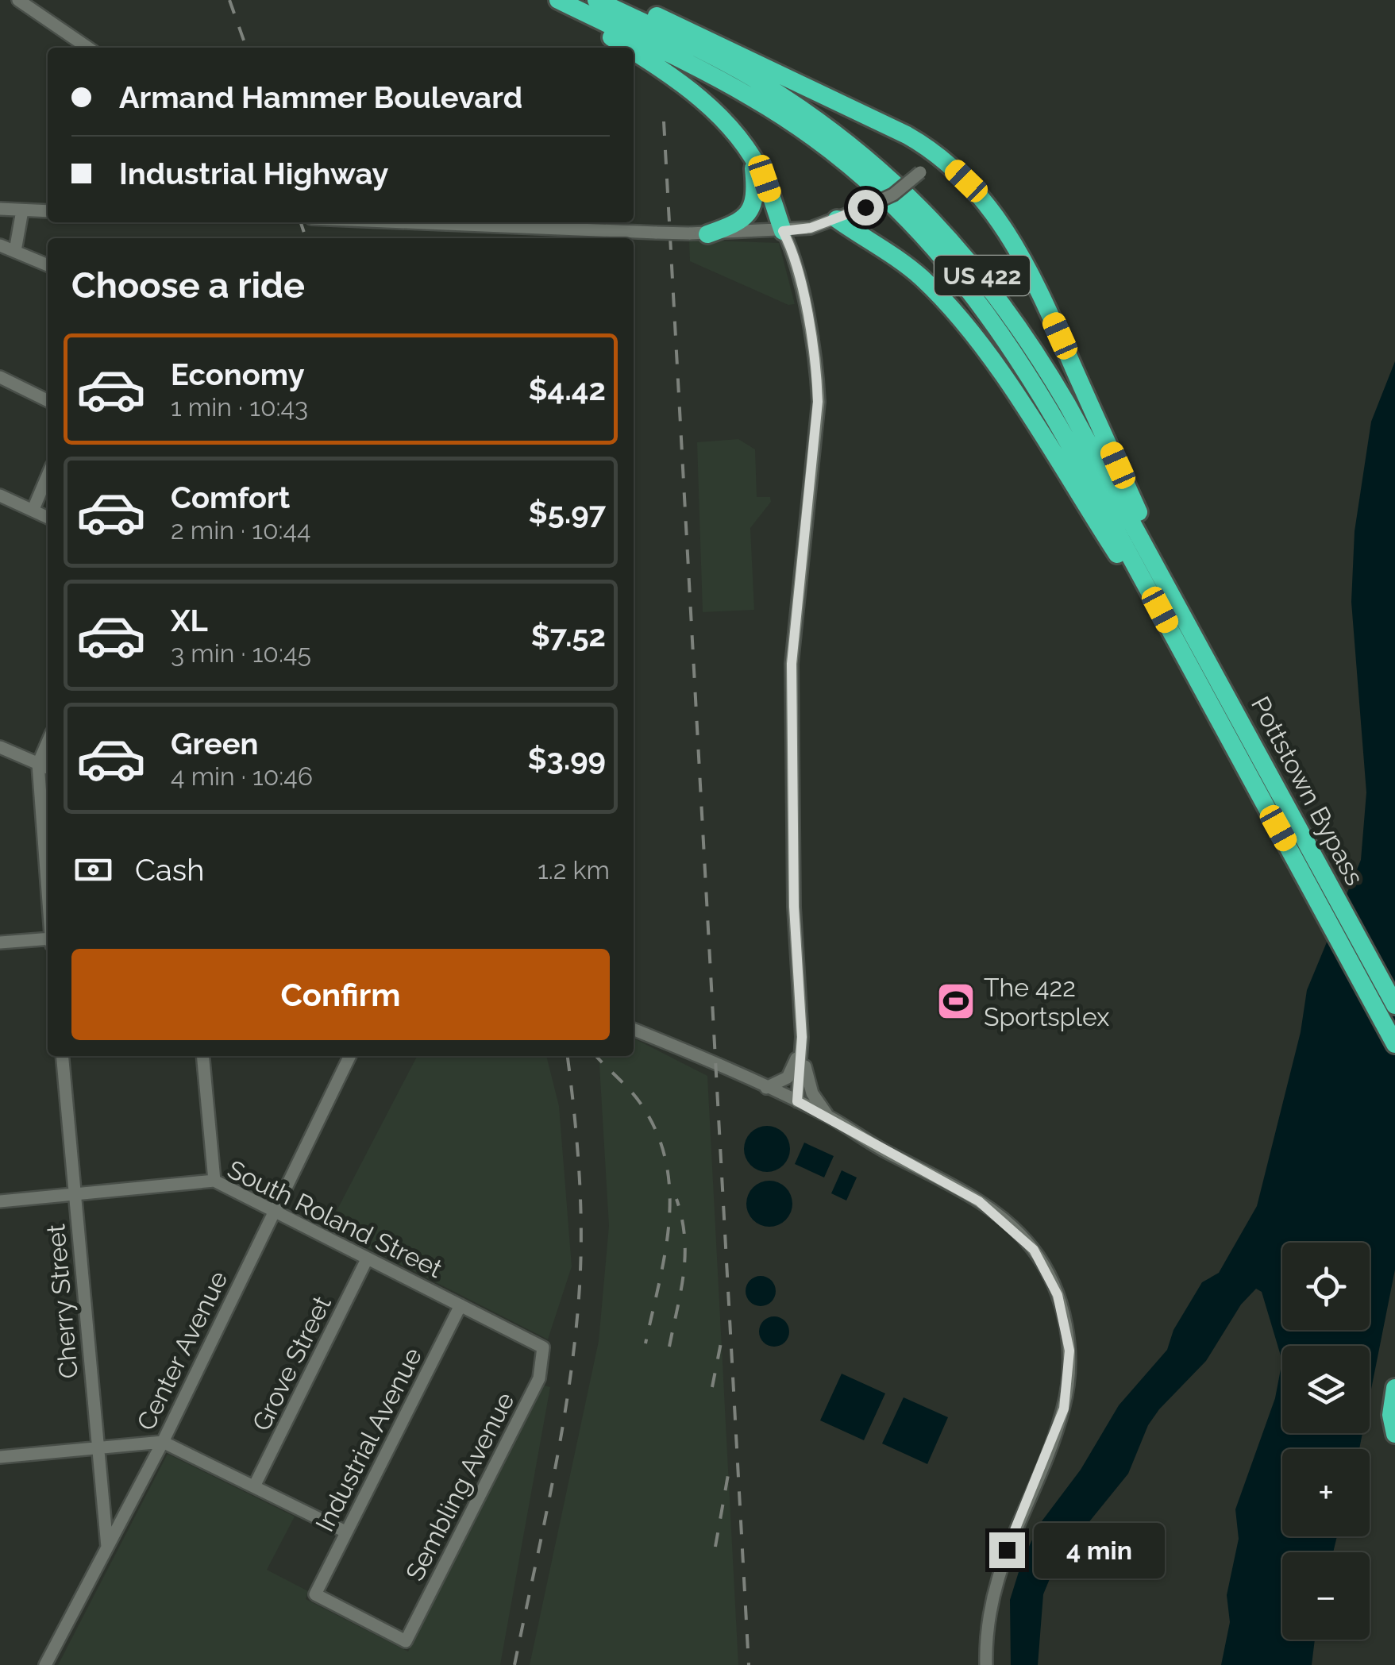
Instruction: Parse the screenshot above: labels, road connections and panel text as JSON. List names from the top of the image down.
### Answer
{
  "streets": {
    "highway": ["US 422", "Pottstown Bypass"],
    "street": [
      "South Roland Street",
      "Cherry Street",
      "Center Avenue",
      "Grove Street",
      "Industrial Avenue",
      "Sembling Avenue"
    ]
  },
  "crossings": [
    ["South Roland Street", "Cherry Street"],
    ["South Roland Street", "Center Avenue"],
    ["South Roland Street", "Grove Street"],
    ["South Roland Street", "Industrial Avenue"],
    ["South Roland Street", "Sembling Avenue"],
    ["Cherry Street", "Center Avenue"],
    ["Industrial Avenue", "Sembling Avenue"]
  ],
  "places": {
    "sports": ["The 422 Sportsplex"]
  },
  "page": {
    "banner": ["Armand Hammer Boulevard", "Industrial Highway"],
    "heading": "Choose a ride",
    "list": [
      {
        "name": "Economy",
        "note": "1 min · 10:43",
        "value": "$4.42"
      },
      {
        "name": "Comfort",
        "note": "2 min · 10:44",
        "value": "$5.97"
      },
      {
        "name": "XL",
        "note": "3 min · 10:45",
        "value": "$7.52"
      },
      {
        "name": "Green",
        "note": "4 min · 10:46",
        "value": "$3.99"
      }
    ],
    "pay": ["Cash", "1.2 km"],
    "buttons": "Confirm",
    "map_buttons": ["+", "−"],
    "bubble": "4 min"
  }
}
